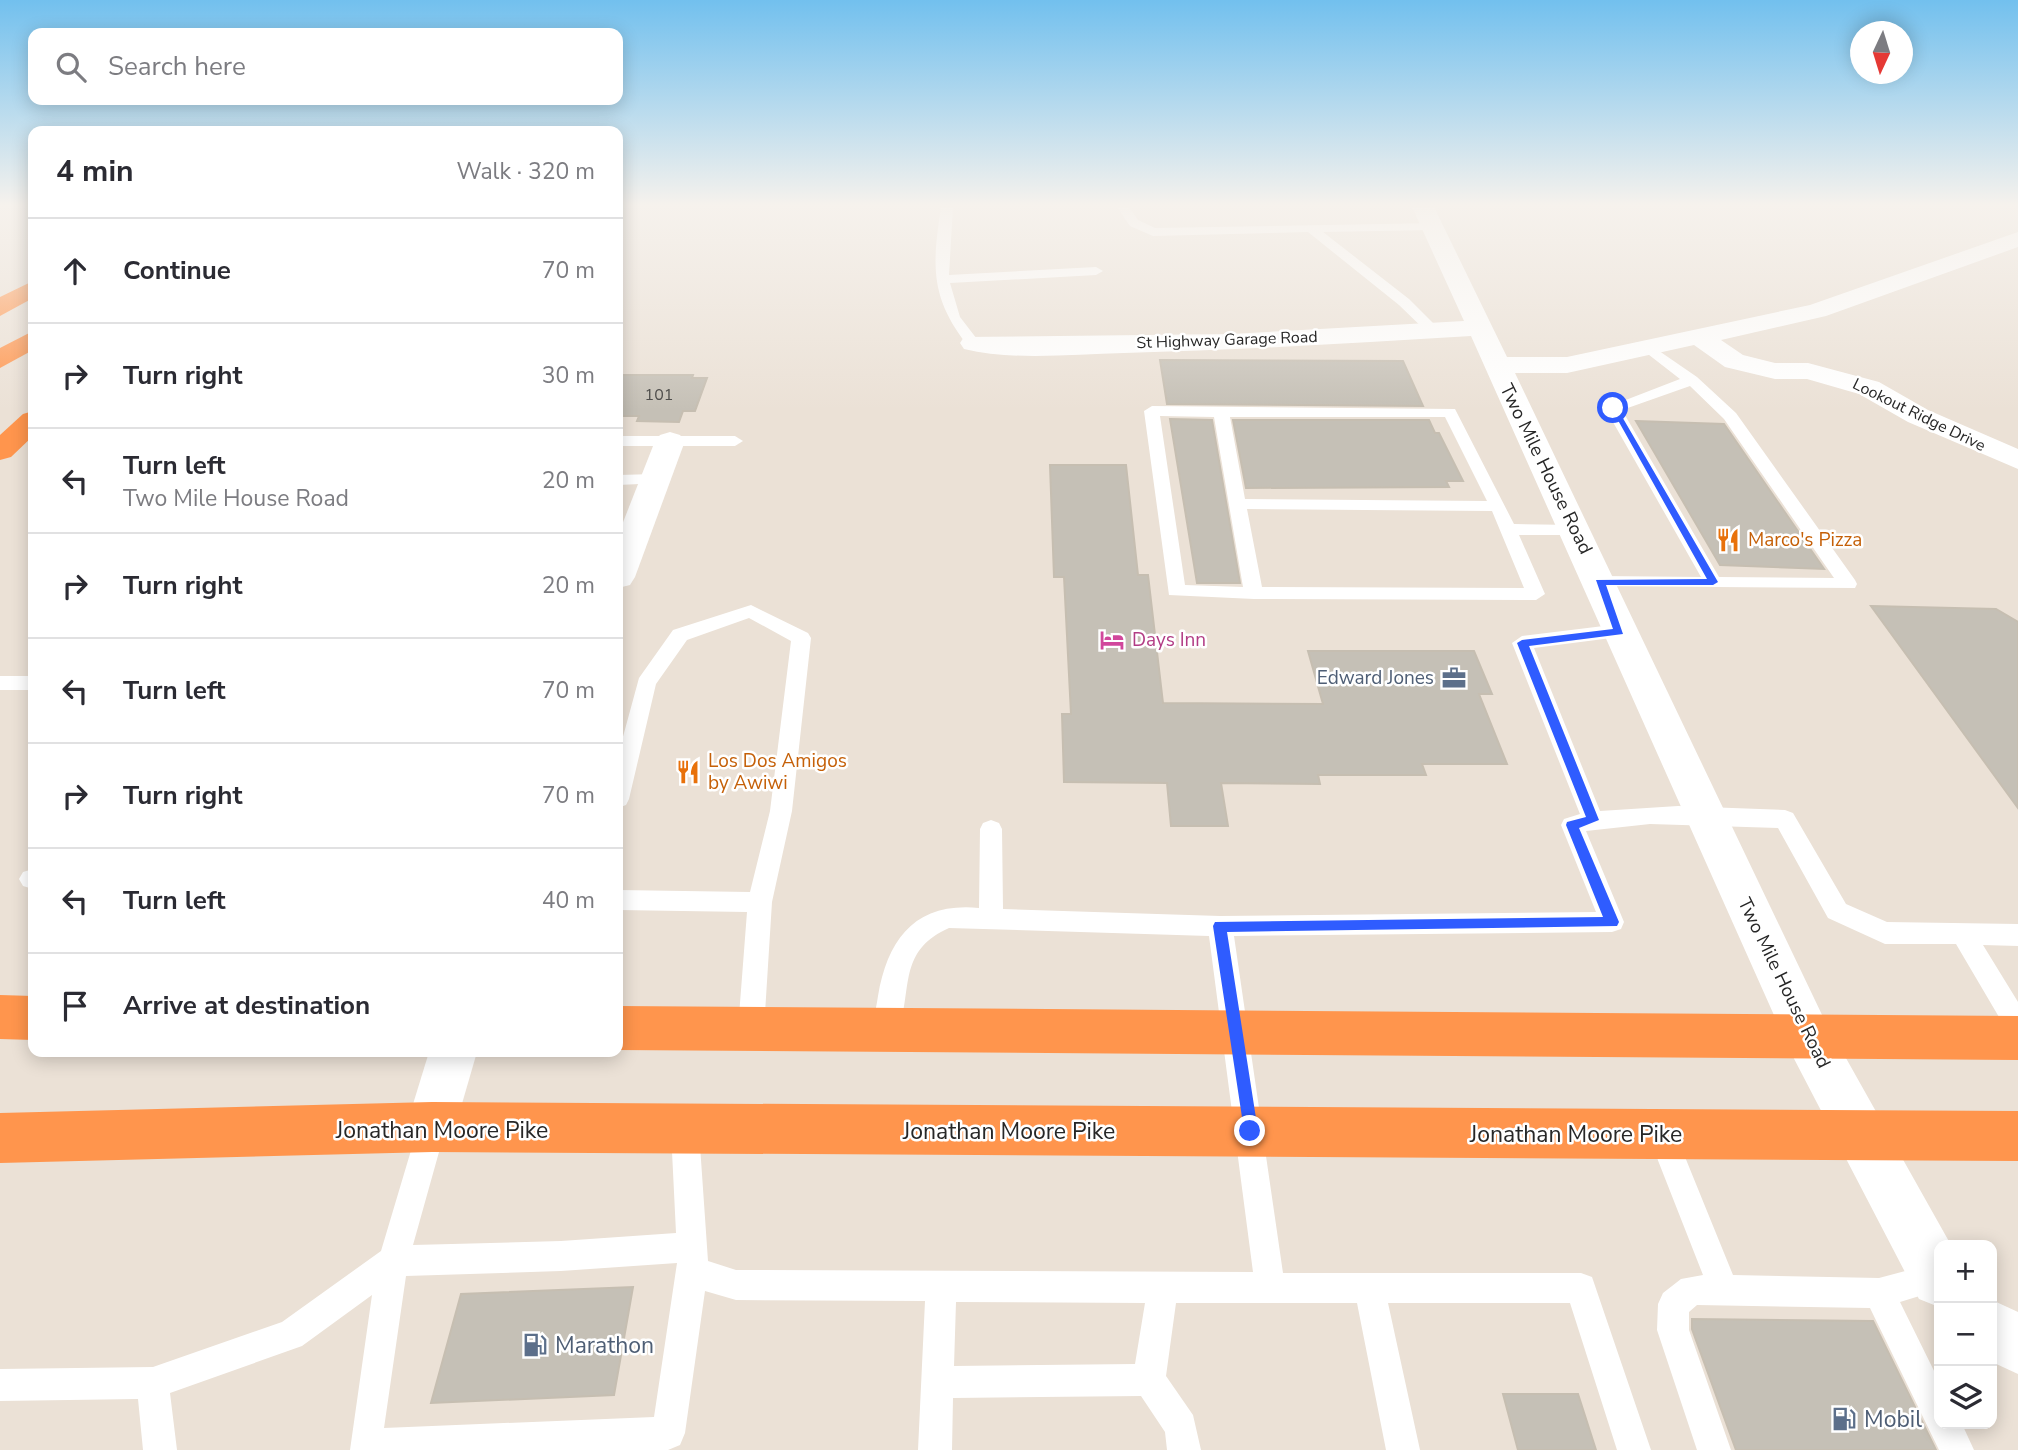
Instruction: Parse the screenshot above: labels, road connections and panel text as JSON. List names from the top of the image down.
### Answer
{
  "streets": {
    "highway": ["Jonathan Moore Pike"],
    "street": ["St Highway Garage Road", "Lookout Ridge Drive", "Two Mile House Road"]
  },
  "crossings": [
    ["Lookout Ridge Drive", "Two Mile House Road"],
    ["Two Mile House Road", "Jonathan Moore Pike"]
  ],
  "places": {
    "restaurant": ["Marco's Pizza", "Los Dos Amigos by Awiwi"],
    "hotel": ["Days Inn"],
    "office": ["Edward Jones"],
    "fuel station": ["Marathon", "Mobil"]
  },
  "house_numbers": ["101"],
  "north": "bottom",
  "page": {
    "search": "Search here",
    "heading": ["4 min", "Walk · 320 m"],
    "list": [
      ["Continue", "70 m"],
      ["Turn right", "30 m"],
      ["Turn left", "Two Mile House Road", "20 m"],
      ["Turn right", "20 m"],
      ["Turn left", "70 m"],
      ["Turn right", "70 m"],
      ["Turn left", "40 m"],
      "Arrive at destination"
    ],
    "map_buttons": ["+", "−"]
  }
}
